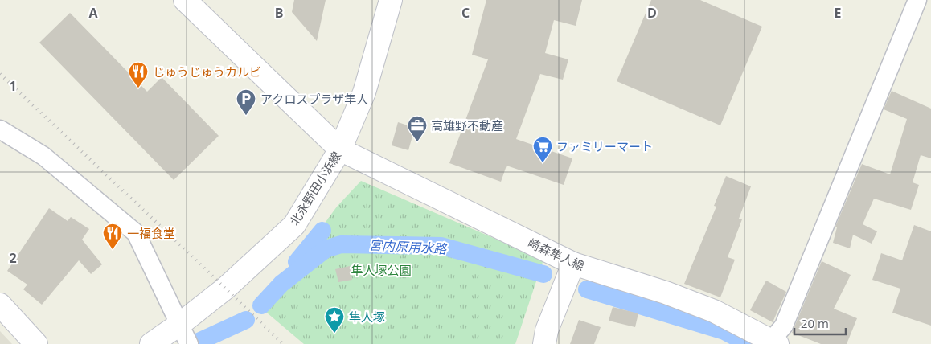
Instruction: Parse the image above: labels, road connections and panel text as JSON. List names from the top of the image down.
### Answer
{
  "streets": {
    "main road": ["北永野田小浜線", "崎森隼人線"]
  },
  "crossings": [
    ["北永野田小浜線", "崎森隼人線"]
  ],
  "water": ["宮内原用水路"],
  "parks": ["隼人塚公園"],
  "places": {
    "restaurant": ["じゅうじゅうカルビ", "一福食堂"],
    "parking": ["アクロスプラザ隼人"],
    "office": ["高雄野不動産"],
    "supermarket": ["ファミリーマート"],
    "place": ["隼人塚"]
  },
  "scale_bar": "20 m",
  "grid": {
    "columns": [
      "A",
      "B",
      "C",
      "D",
      "E"
    ],
    "rows": ["1", "2"]
  }
}
